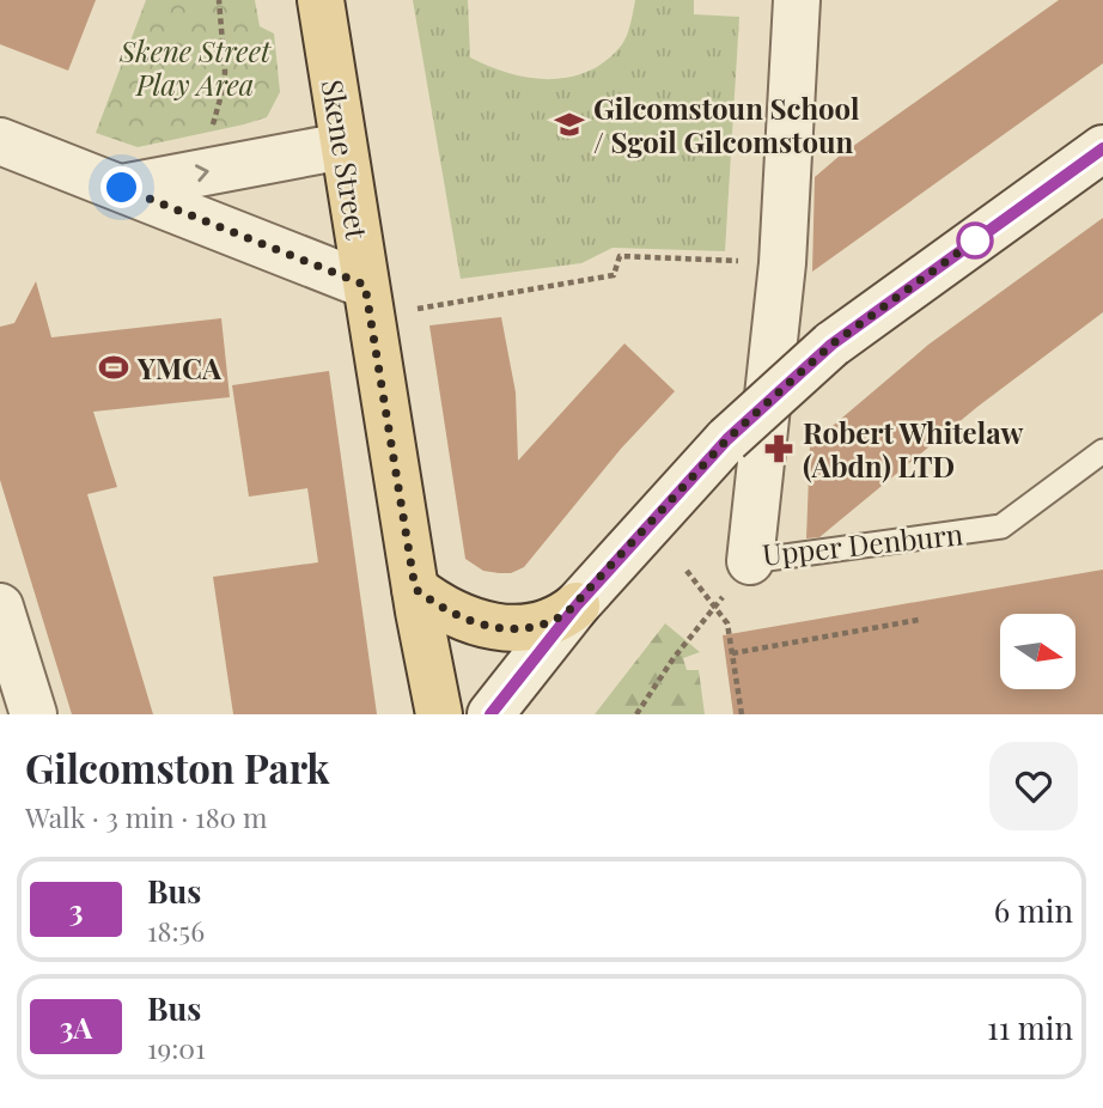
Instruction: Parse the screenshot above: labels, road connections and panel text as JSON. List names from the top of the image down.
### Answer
{
  "streets": {
    "main road": ["Skene Street"],
    "street": ["Upper Denburn"]
  },
  "parks": ["Skene Street Play Area"],
  "places": {
    "school or university": ["Gilcomstoun School / Sgoil Gilcomstoun"],
    "sports": ["YMCA"],
    "pharmacy": ["Robert Whitelaw (Abdn) LTD"]
  },
  "lines": ["bus line 3"],
  "north": "right",
  "page": {
    "heading": ["Gilcomston Park", "Walk · 3 min · 180 m"],
    "list": [
      {
        "mark": "3",
        "name": "Bus",
        "note": "18:56",
        "value": "6 min"
      },
      {
        "mark": "3A",
        "name": "Bus",
        "note": "19:01",
        "value": "11 min"
      }
    ]
  }
}
